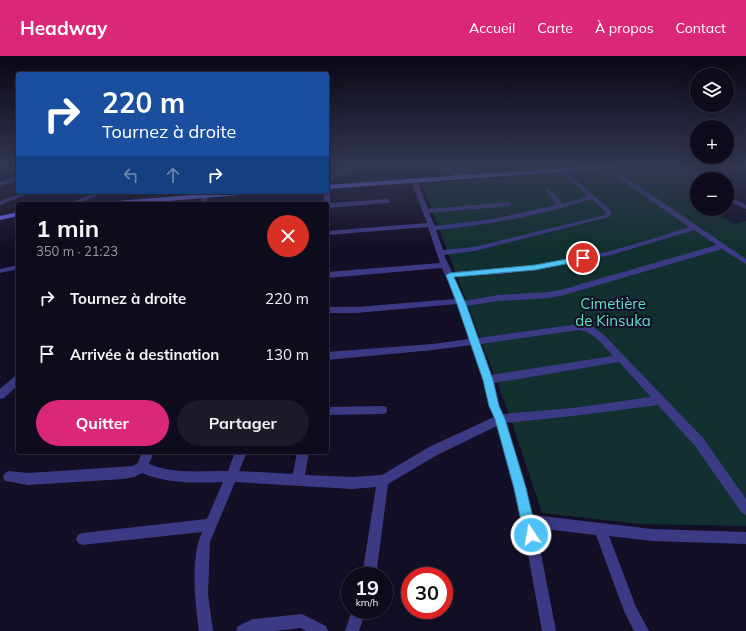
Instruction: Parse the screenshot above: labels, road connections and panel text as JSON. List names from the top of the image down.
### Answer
{
  "parks": ["Cimetière de Kinsuka"],
  "page": {
    "header": "Headway",
    "nav": [
      "Accueil",
      "Carte",
      "À propos",
      "Contact"
    ],
    "map_buttons": ["+", "−"],
    "turn": ["220 m", "Tournez à droite"],
    "heading": ["1 min", "350 m · 21:23"],
    "list": [
      {
        "name": "Tournez à droite",
        "value": "220 m"
      },
      {
        "name": "Arrivée à destination",
        "value": "130 m"
      }
    ],
    "buttons": ["Quitter", "Partager"],
    "speed": "19 km/h",
    "limit": "30"
  }
}
